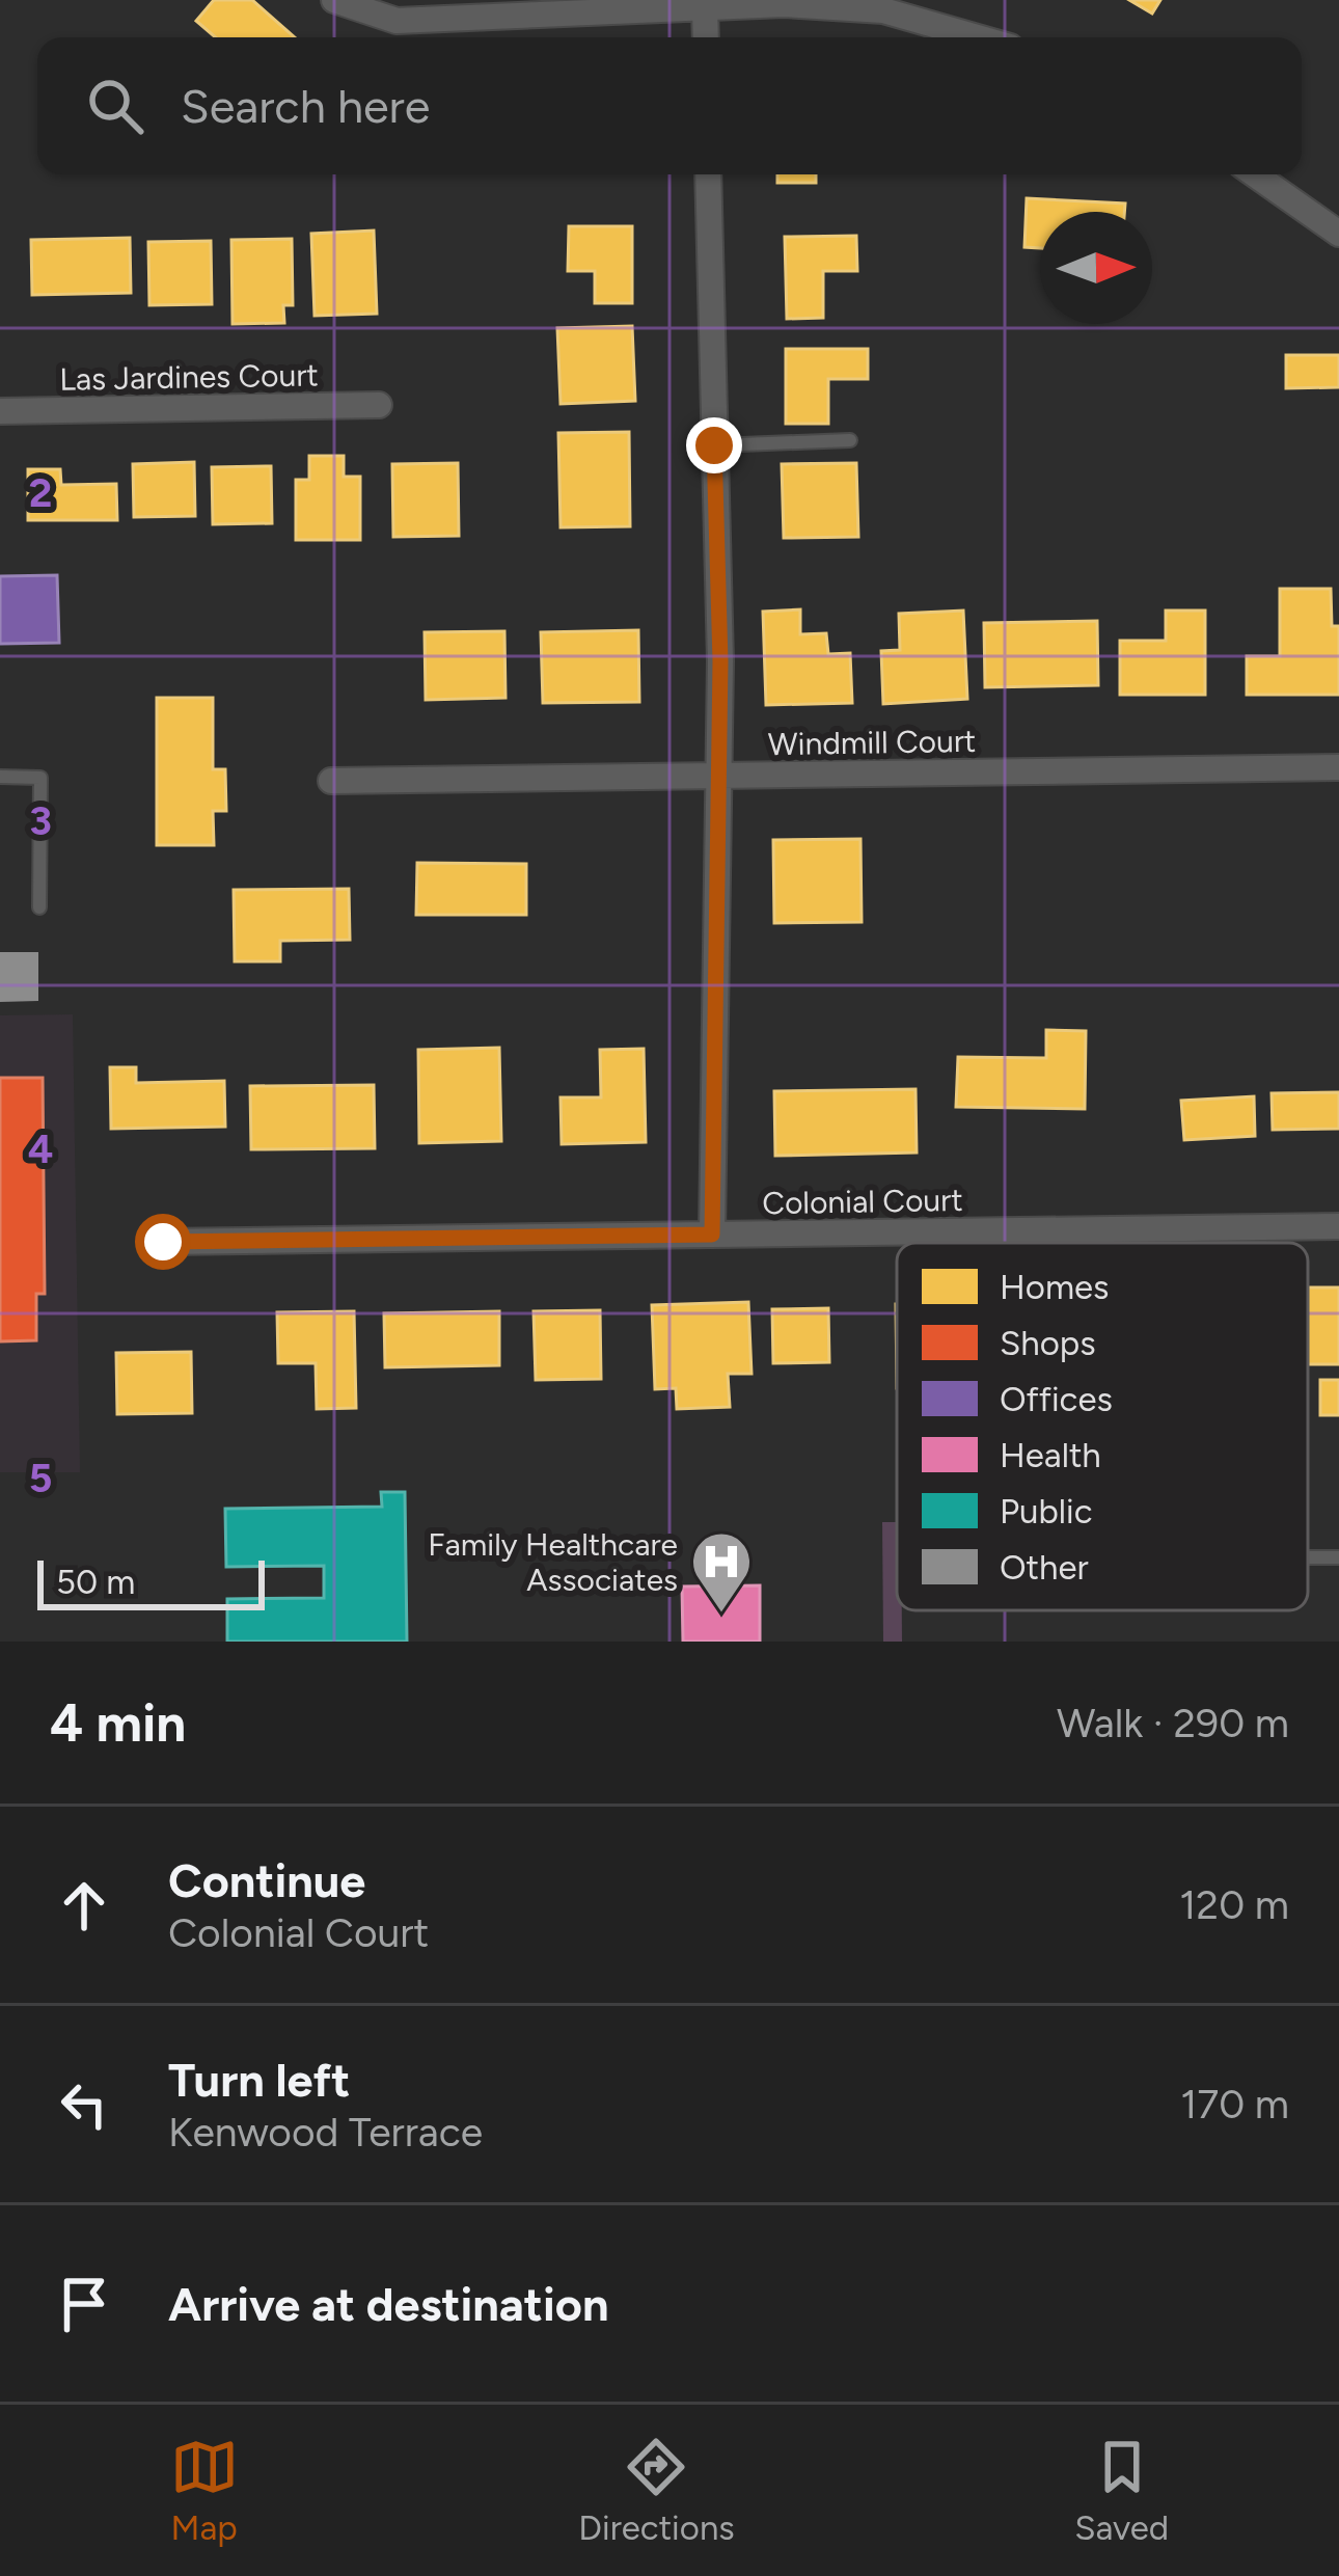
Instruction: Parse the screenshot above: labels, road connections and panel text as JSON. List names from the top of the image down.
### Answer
{
  "streets": {
    "street": ["Las Jardines Court", "Windmill Court", "Colonial Court"]
  },
  "places": {
    "hospital": ["Family Healthcare Associates"]
  },
  "legend": [
    "Homes",
    "Shops",
    "Offices",
    "Health",
    "Public",
    "Other"
  ],
  "scale_bar": "50 m",
  "north": "right",
  "page": {
    "search": "Search here",
    "scale": "50 m",
    "heading": ["4 min", "Walk · 290 m"],
    "list": [
      ["Continue", "Colonial Court", "120 m"],
      ["Turn left", "Kenwood Terrace", "170 m"],
      "Arrive at destination"
    ],
    "nav": ["Map", "Directions", "Saved"]
  },
  "grid": {
    "rows": [
      "2",
      "3",
      "4",
      "5"
    ]
  }
}
